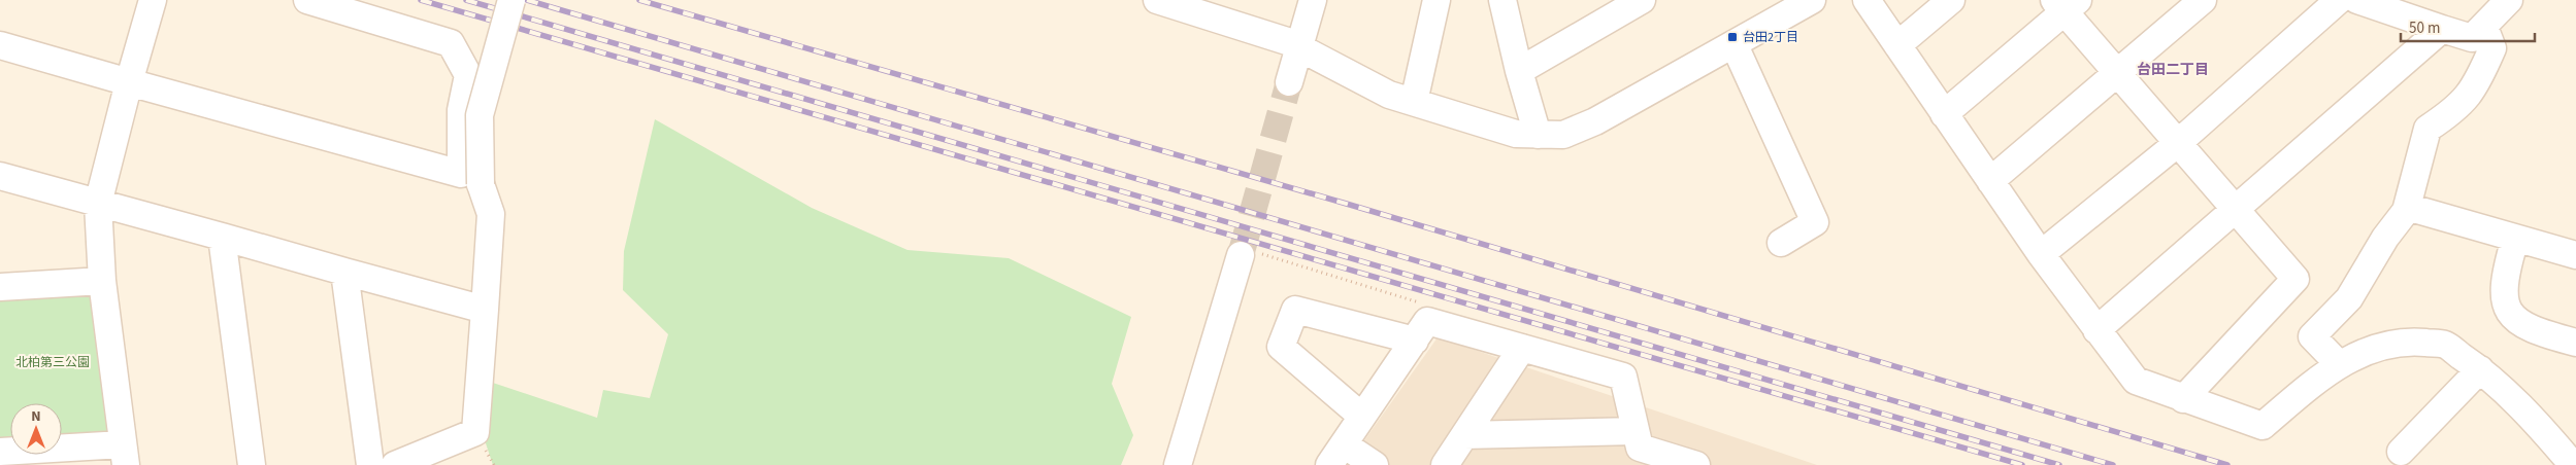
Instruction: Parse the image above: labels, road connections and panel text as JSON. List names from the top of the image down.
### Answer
{
  "districts": ["台田二丁目"],
  "parks": ["北柏第三公園"],
  "places": {
    "transit": ["台田2丁目"]
  },
  "scale_bar": "50 m",
  "north": "top"
}
